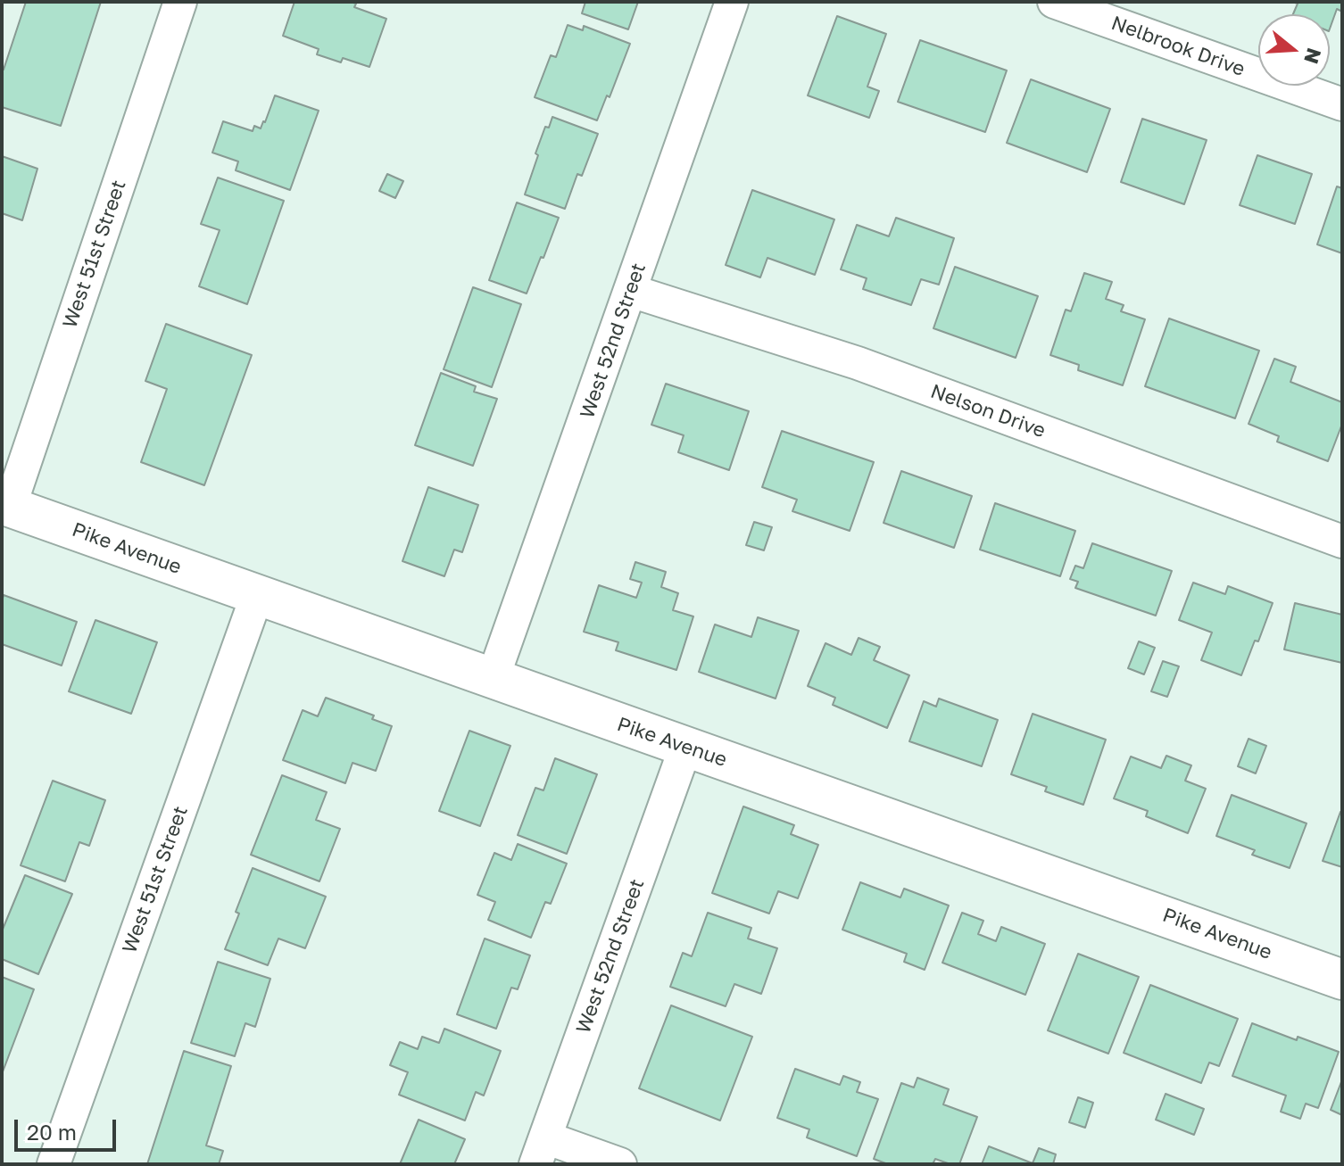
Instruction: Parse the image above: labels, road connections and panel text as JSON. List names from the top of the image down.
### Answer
{
  "streets": {
    "street": [
      "Nelbrook Drive",
      "West 51st Street",
      "West 52nd Street",
      "Nelson Drive",
      "Pike Avenue"
    ]
  },
  "crossings": [
    ["West 51st Street", "Pike Avenue"],
    ["West 52nd Street", "Nelson Drive"],
    ["West 52nd Street", "Pike Avenue"]
  ],
  "scale_bar": "20 m",
  "north": "right"
}
